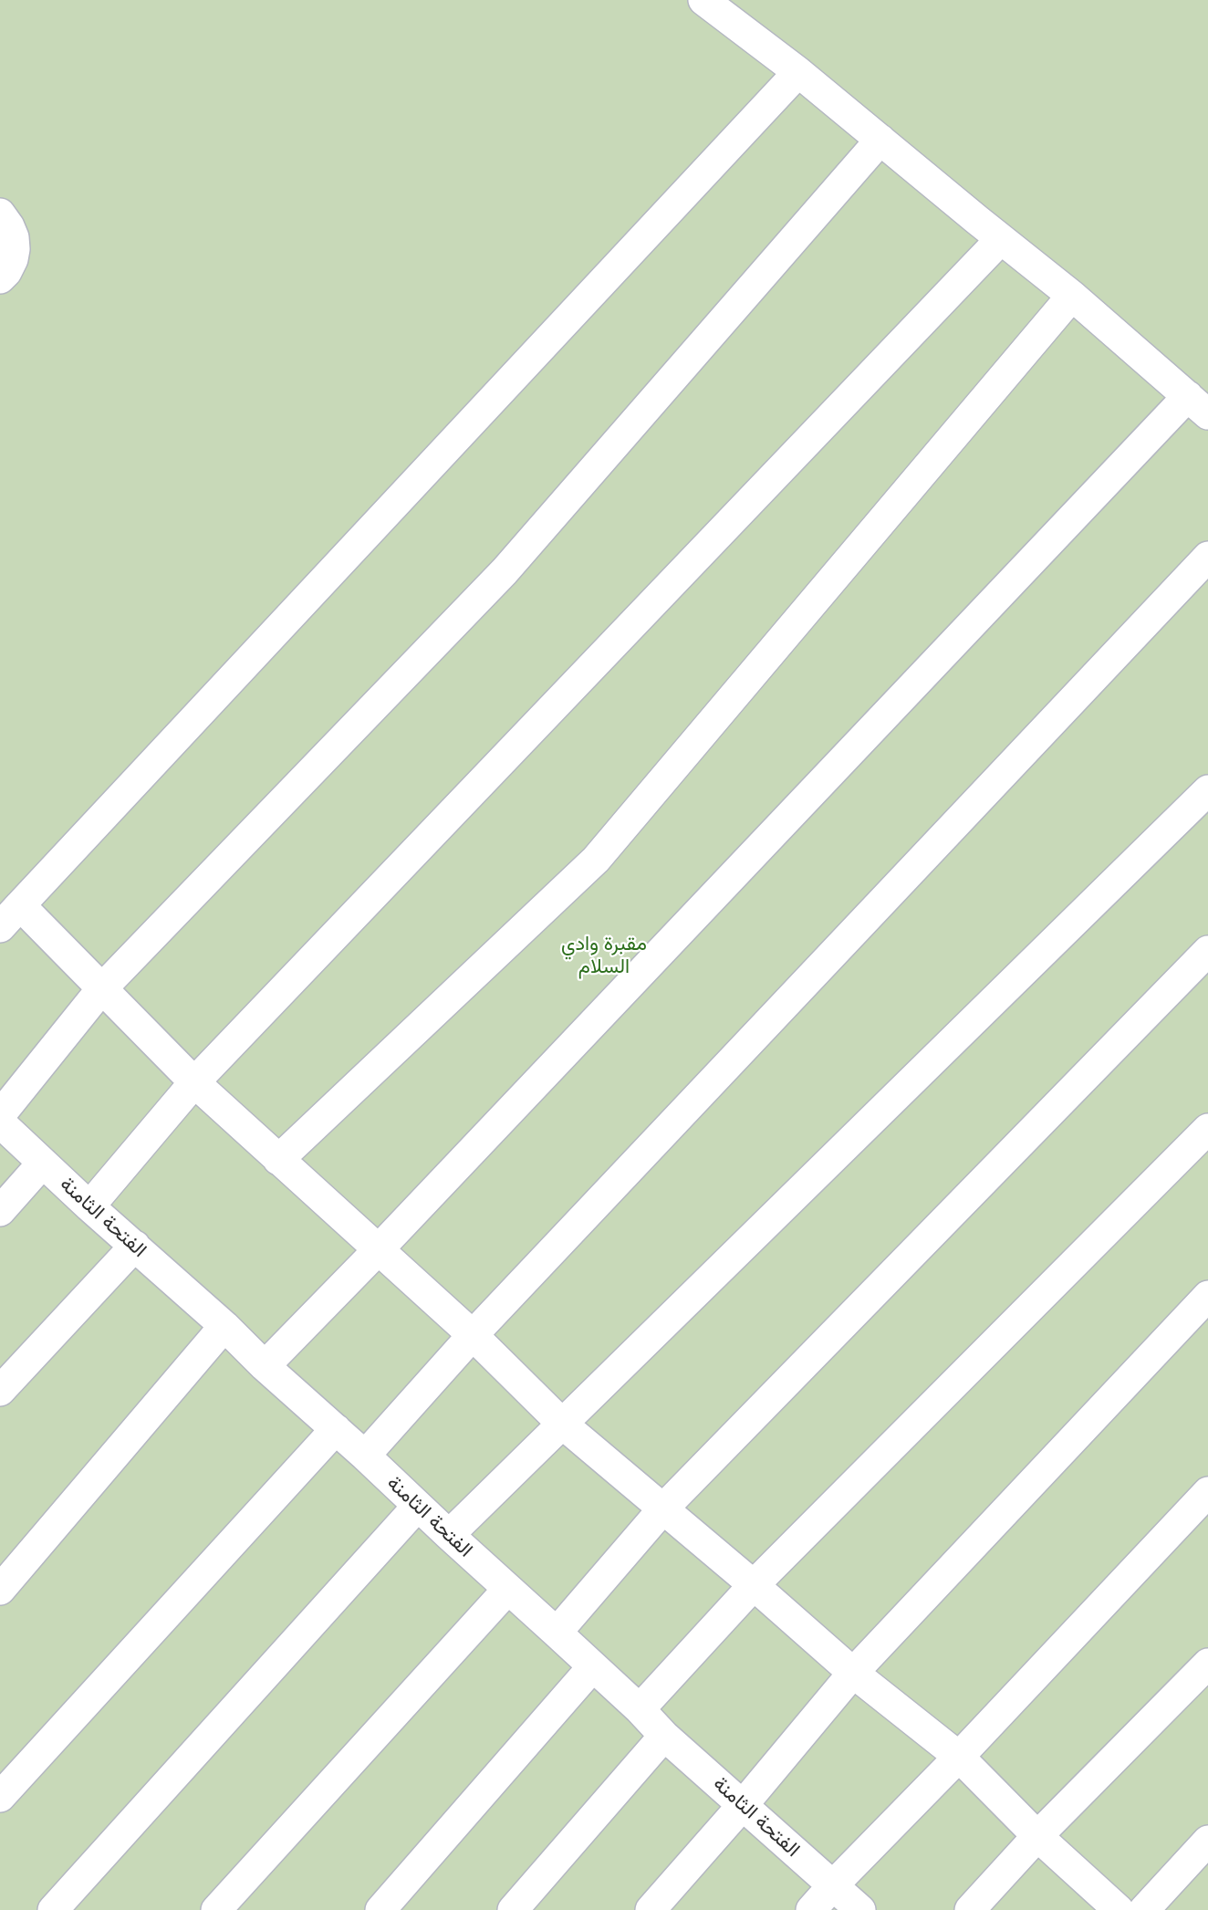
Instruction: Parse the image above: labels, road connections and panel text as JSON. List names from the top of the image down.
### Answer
{
  "streets": {
    "lane": ["الفتحة الثامنة"]
  },
  "parks": ["مقبرة وادي السلام"]
}
